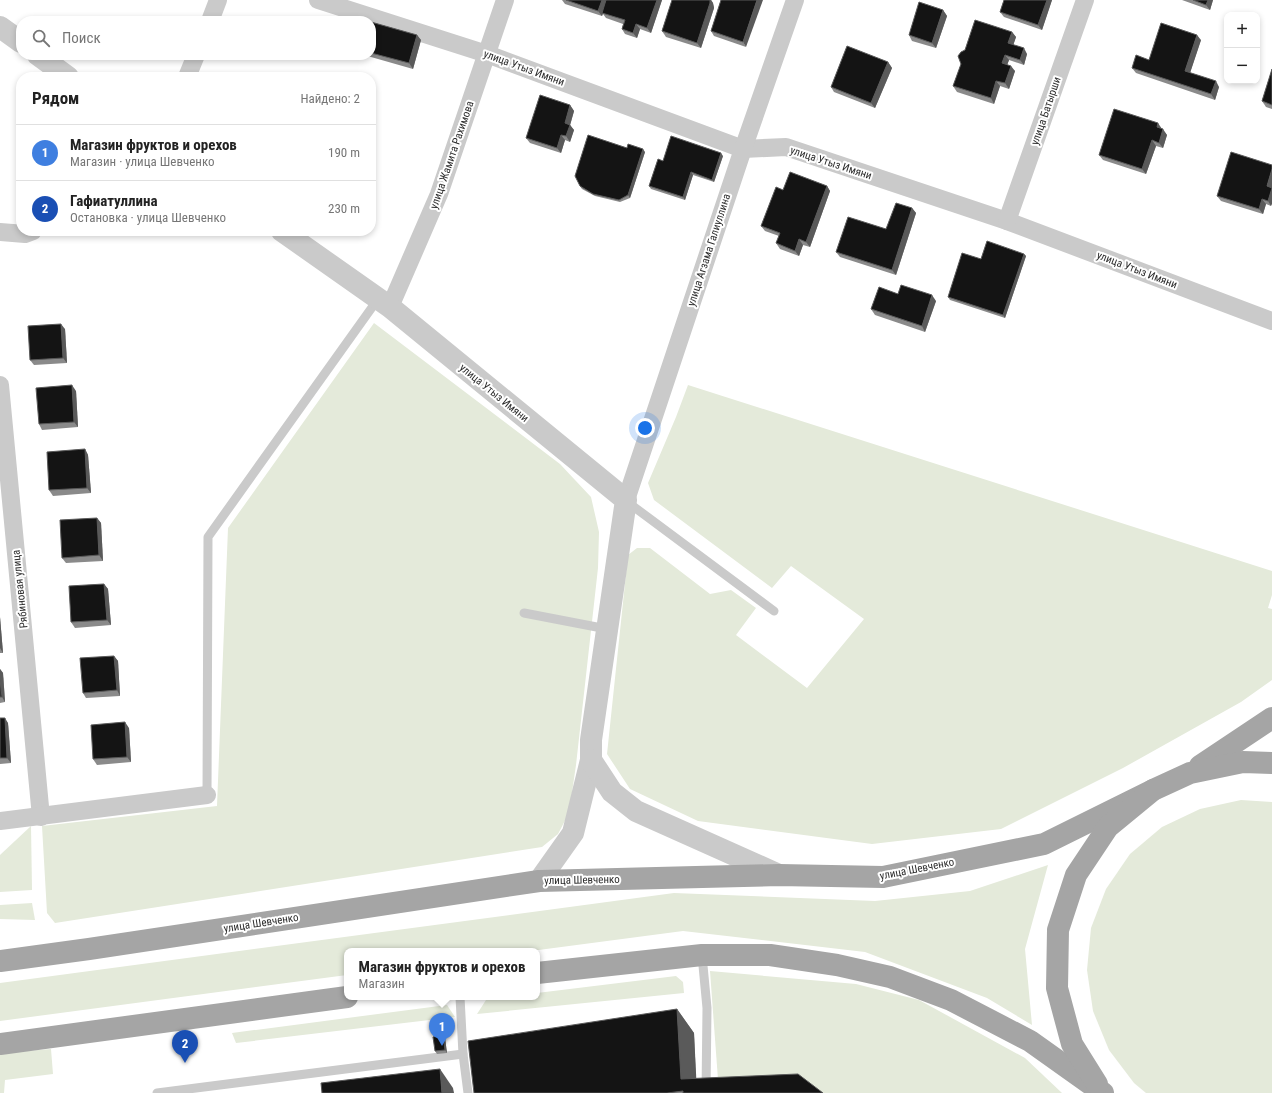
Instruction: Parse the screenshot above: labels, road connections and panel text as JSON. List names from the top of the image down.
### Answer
{
  "streets": {
    "main road": ["улица Шевченко"],
    "street": [
      "улица Утыз Имяни",
      "улица Батырши",
      "улица Жамита Рахимова",
      "улица Агзама Галиуллина",
      "Рябиновая улица"
    ]
  },
  "crossings": [
    ["улица Утыз Имяни", "улица Батырши"],
    ["улица Утыз Имяни", "улица Жамита Рахимова"],
    ["улица Утыз Имяни", "улица Агзама Галиуллина"]
  ],
  "page": {
    "map_buttons": ["+", "−"],
    "search": "Поиск",
    "heading": ["Рядом", "Найдено: 2"],
    "list": [
      {
        "mark": "1",
        "name": "Магазин фруктов и орехов",
        "note": "Магазин · улица Шевченко",
        "value": "190 m"
      },
      {
        "mark": "2",
        "name": "Гафиатуллина",
        "note": "Остановка · улица Шевченко",
        "value": "230 m"
      }
    ],
    "popup": ["Магазин фруктов и орехов", "Магазин"],
    "pins": ["1", "2"]
  }
}
